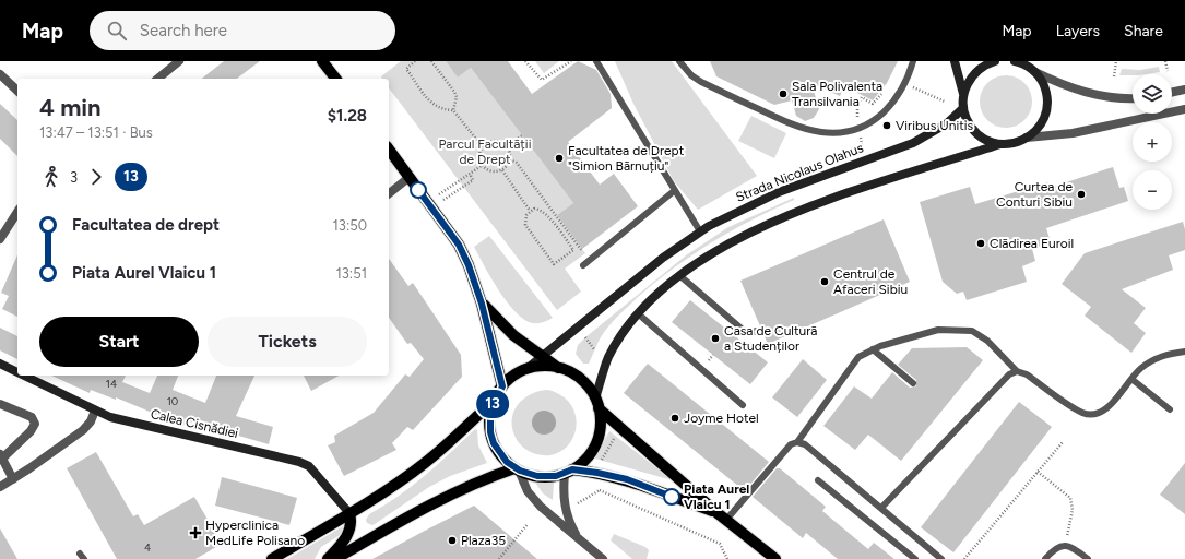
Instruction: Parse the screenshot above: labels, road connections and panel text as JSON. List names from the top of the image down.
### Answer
{
  "streets": {
    "main road": ["Strada Nicolaus Olahus", "Calea Cisnădiei"]
  },
  "parks": ["Parcul Facultății de Drept"],
  "places": {
    "other": [
      "Sala Polivalenta Transilvania",
      "Viribus Unitis",
      "Facultatea de Drept \"Simion Bărnuțiu\"",
      "Curtea de Conturi Sibiu",
      "Clădirea Euroil",
      "Centrul de Afaceri Sibiu",
      "Casa de Cultură a Studenților",
      "Joyme Hotel",
      "Piata Aurel Vlaicu 1",
      "Plaza35"
    ],
    "health": ["Hyperclinica MedLife Polisano"]
  },
  "lines": ["bus line 13"],
  "house_numbers": ["14", "10", "4"],
  "page": {
    "header": "Map",
    "search": "Search here",
    "nav": ["Map", "Layers", "Share"],
    "on_map": "13",
    "map_buttons": ["+", "−"],
    "heading": ["4 min", "13:47 – 13:51 · Bus", "$1.28"],
    "legs": ["3", "13"],
    "list": [
      {
        "name": "Facultatea de drept",
        "value": "13:50"
      },
      {
        "name": "Piata Aurel Vlaicu 1",
        "value": "13:51"
      }
    ],
    "buttons": ["Start", "Tickets"]
  }
}
